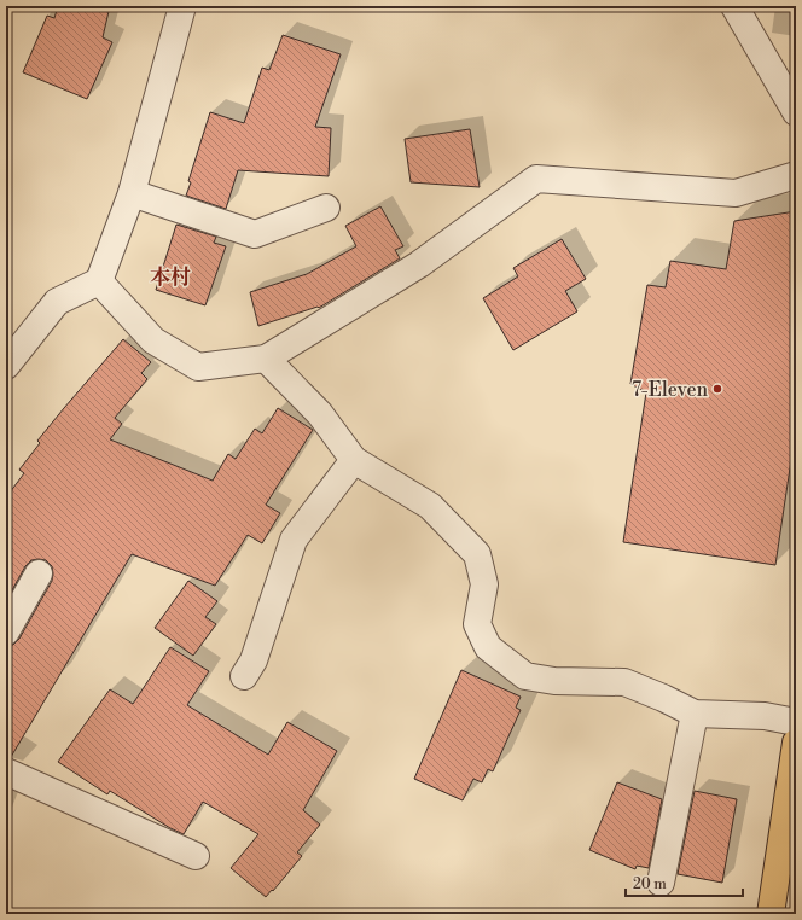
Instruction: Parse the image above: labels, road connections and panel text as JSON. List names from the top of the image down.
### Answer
{
  "districts": ["本村"],
  "places": ["7-Eleven"],
  "scale_bar": "20 m"
}
